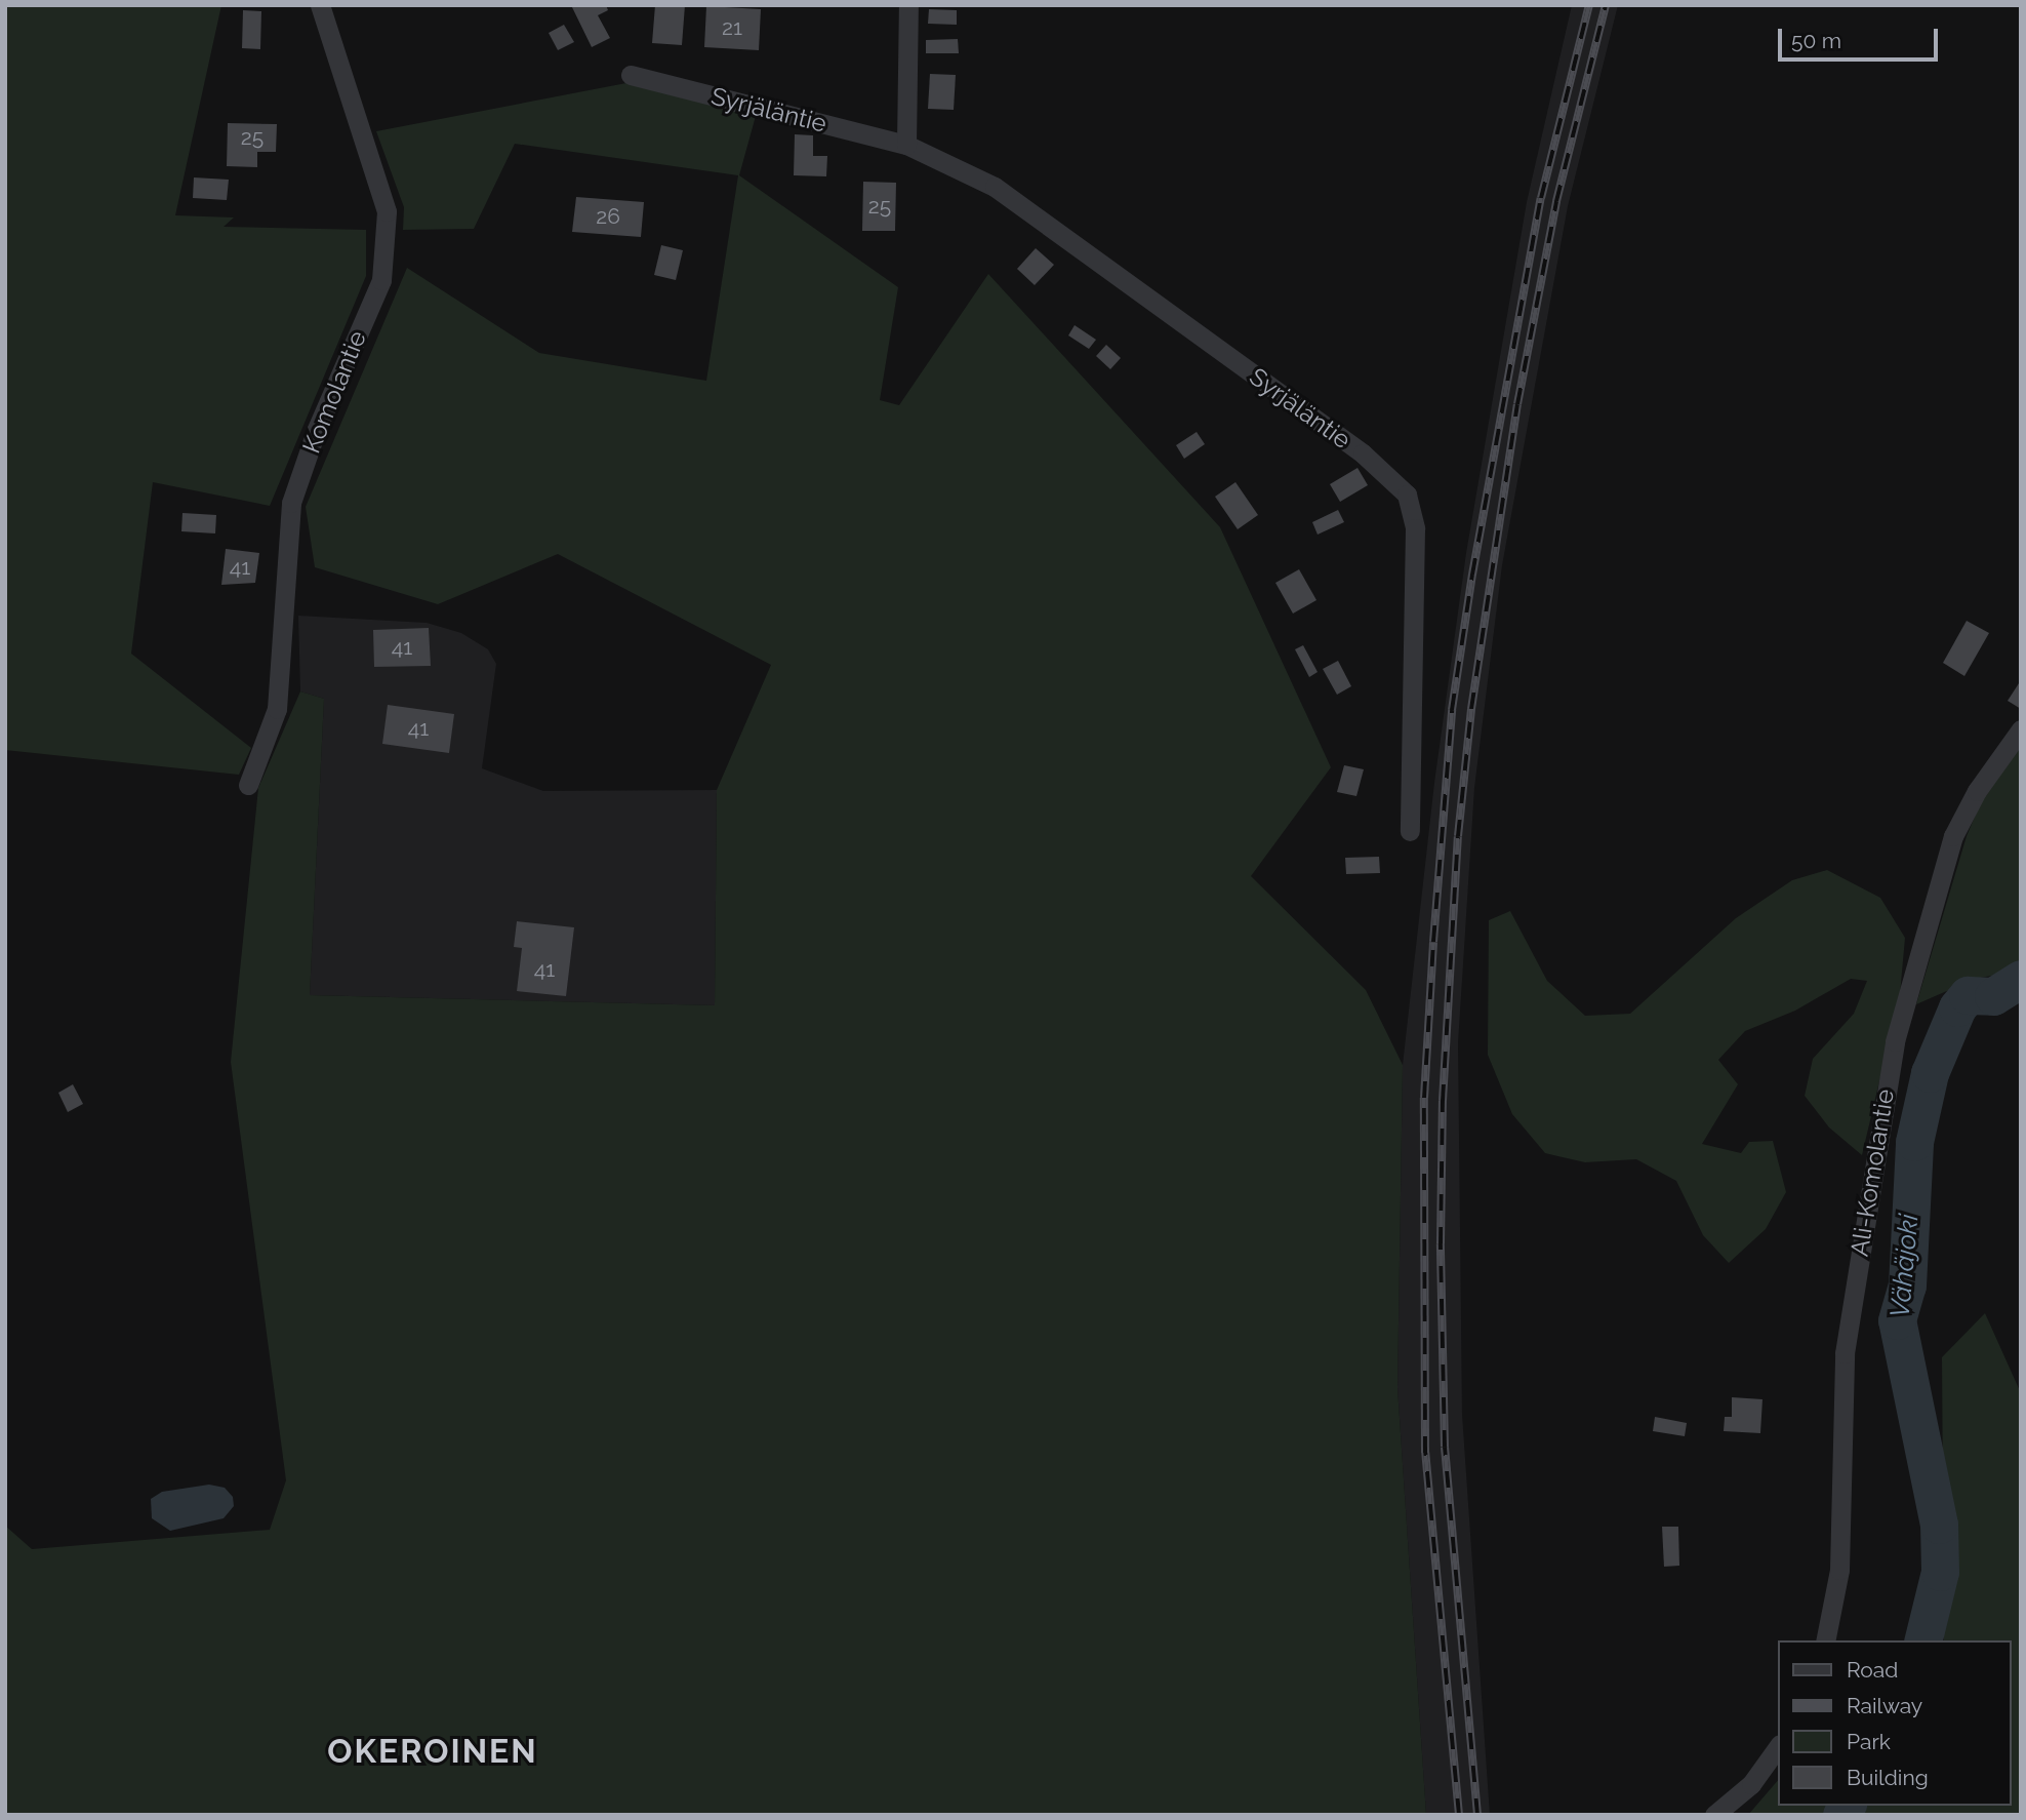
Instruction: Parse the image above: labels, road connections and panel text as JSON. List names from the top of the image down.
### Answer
{
  "streets": {
    "street": ["Syrjäläntie", "Komolantie", "Ali-Komolantie"]
  },
  "districts": ["OKEROINEN"],
  "water": ["Vähäjoki"],
  "house_numbers": [
    "21",
    "25",
    "25",
    "26",
    "41",
    "41",
    "41",
    "41"
  ],
  "legend": [
    "Road",
    "Railway",
    "Park",
    "Building"
  ],
  "scale_bar": "50 m"
}
